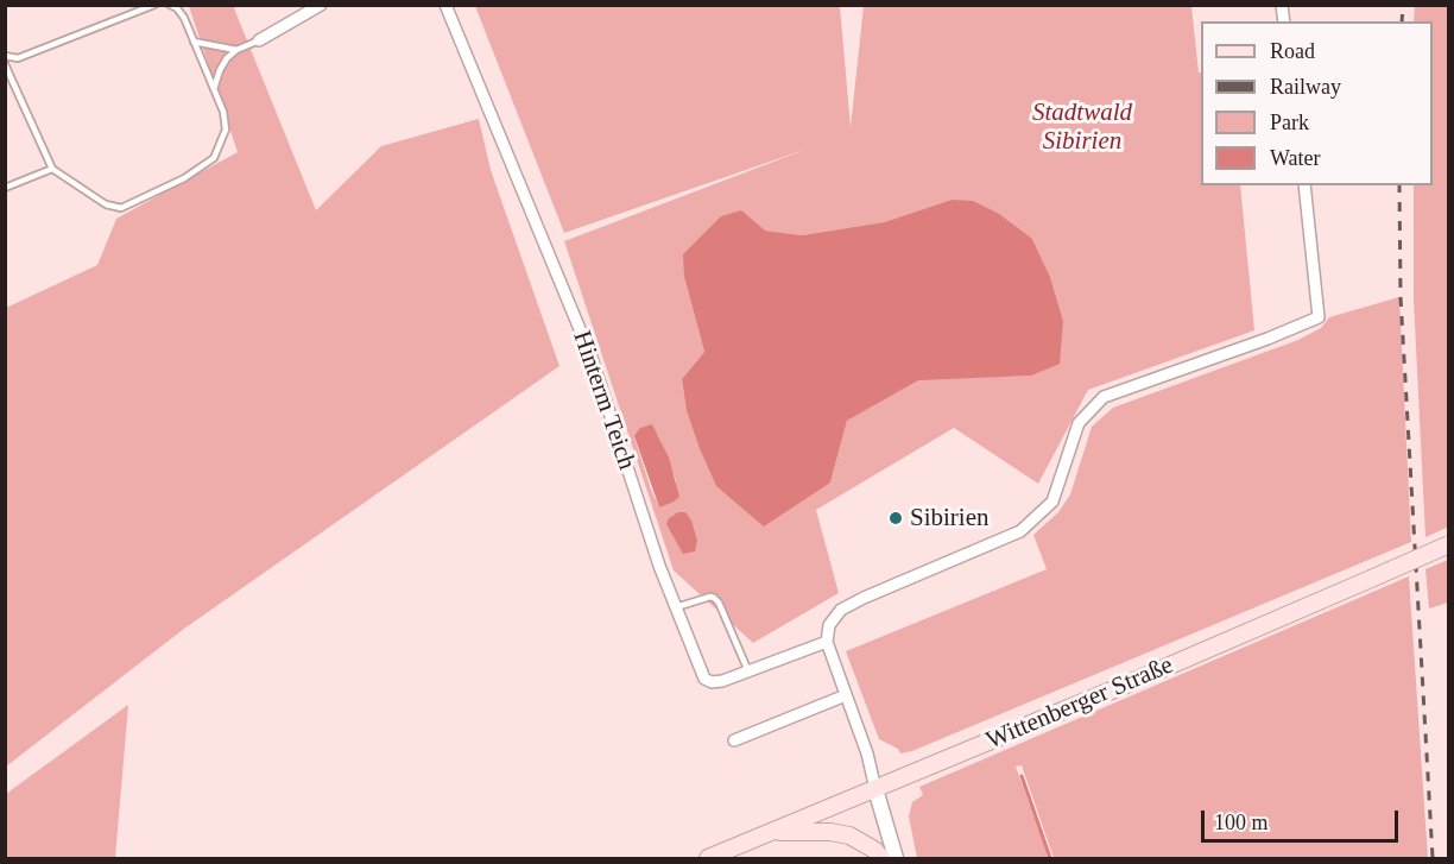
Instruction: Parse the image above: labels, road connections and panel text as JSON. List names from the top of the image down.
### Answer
{
  "streets": {
    "main road": ["Wittenberger Straße"],
    "street": ["Hinterm Teich"]
  },
  "parks": ["Stadtwald Sibirien"],
  "places": ["Sibirien"],
  "legend": [
    "Road",
    "Railway",
    "Park",
    "Water"
  ],
  "scale_bar": "100 m"
}
